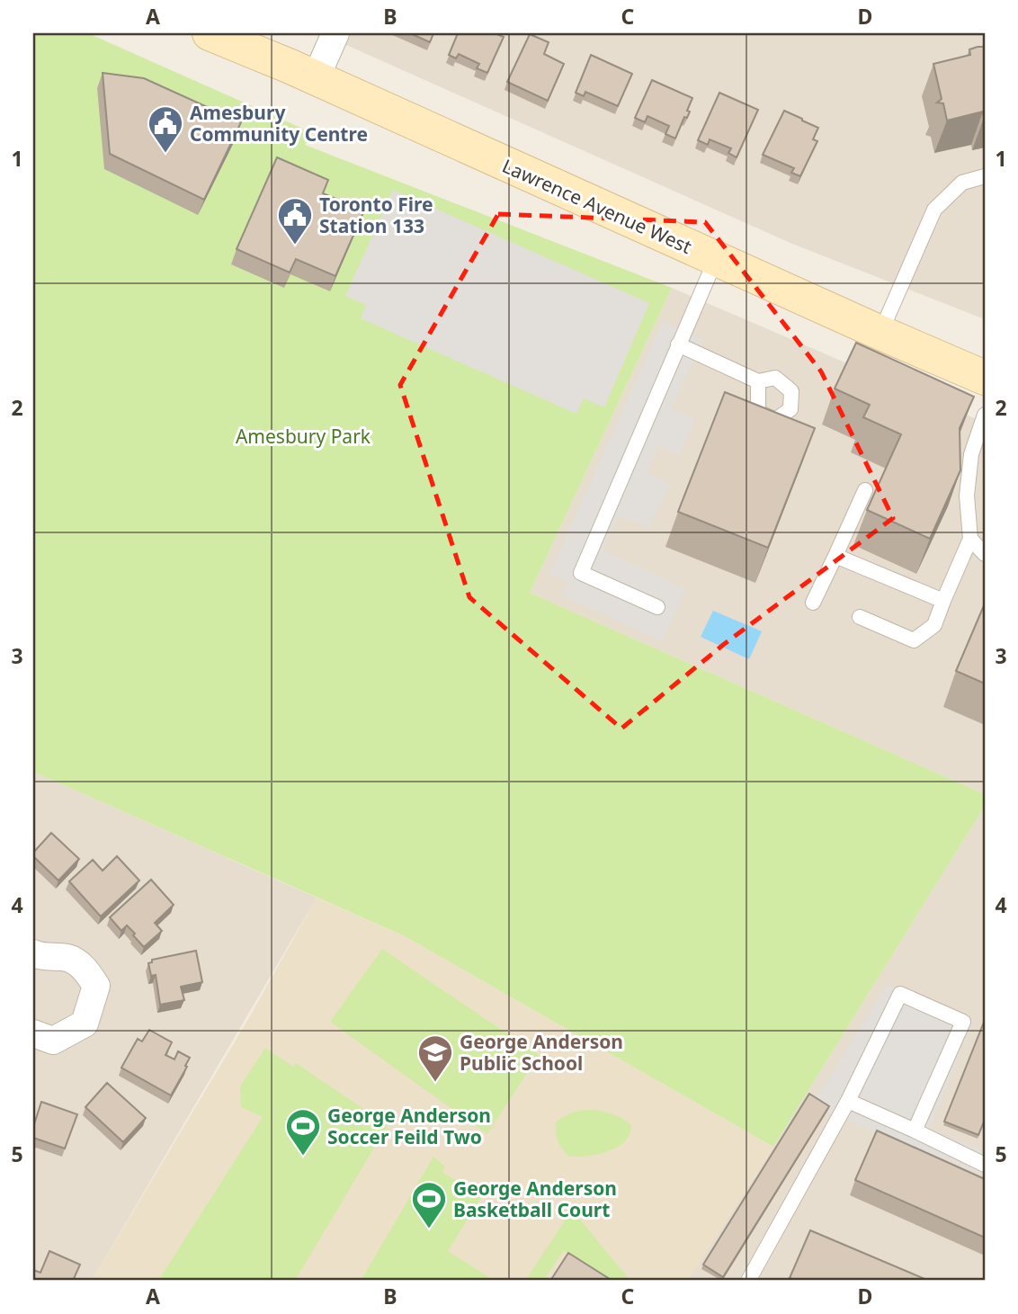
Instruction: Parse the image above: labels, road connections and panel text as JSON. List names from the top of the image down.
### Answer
{
  "streets": {
    "main road": ["Lawrence Avenue West"]
  },
  "parks": ["Amesbury Park"],
  "places": {
    "public building": ["Amesbury Community Centre", "Toronto Fire Station 133"],
    "school or university": ["George Anderson Public School"],
    "sports": ["George Anderson Soccer Feild Two", "George Anderson Basketball Court"]
  },
  "grid": {
    "columns": [
      "A",
      "B",
      "C",
      "D"
    ],
    "rows": [
      "1",
      "2",
      "3",
      "4",
      "5"
    ]
  }
}
